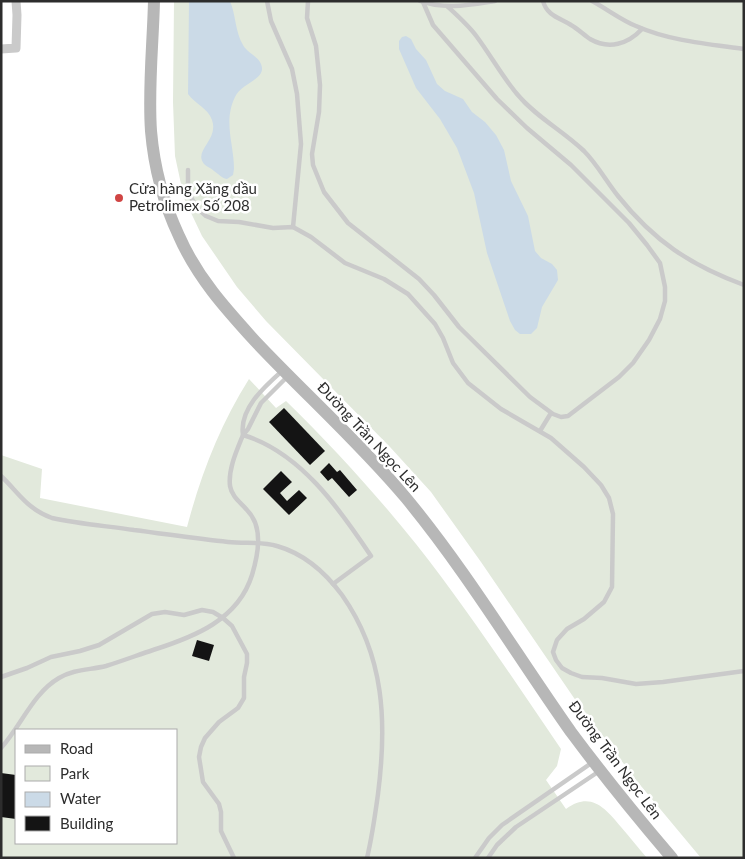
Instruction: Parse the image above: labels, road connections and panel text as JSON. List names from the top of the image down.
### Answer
{
  "streets": {
    "street": ["Đường Trần Ngọc Lên"]
  },
  "places": ["Cửa hàng Xăng dầu Petrolimex Số 208"],
  "legend": [
    "Road",
    "Park",
    "Water",
    "Building"
  ]
}
